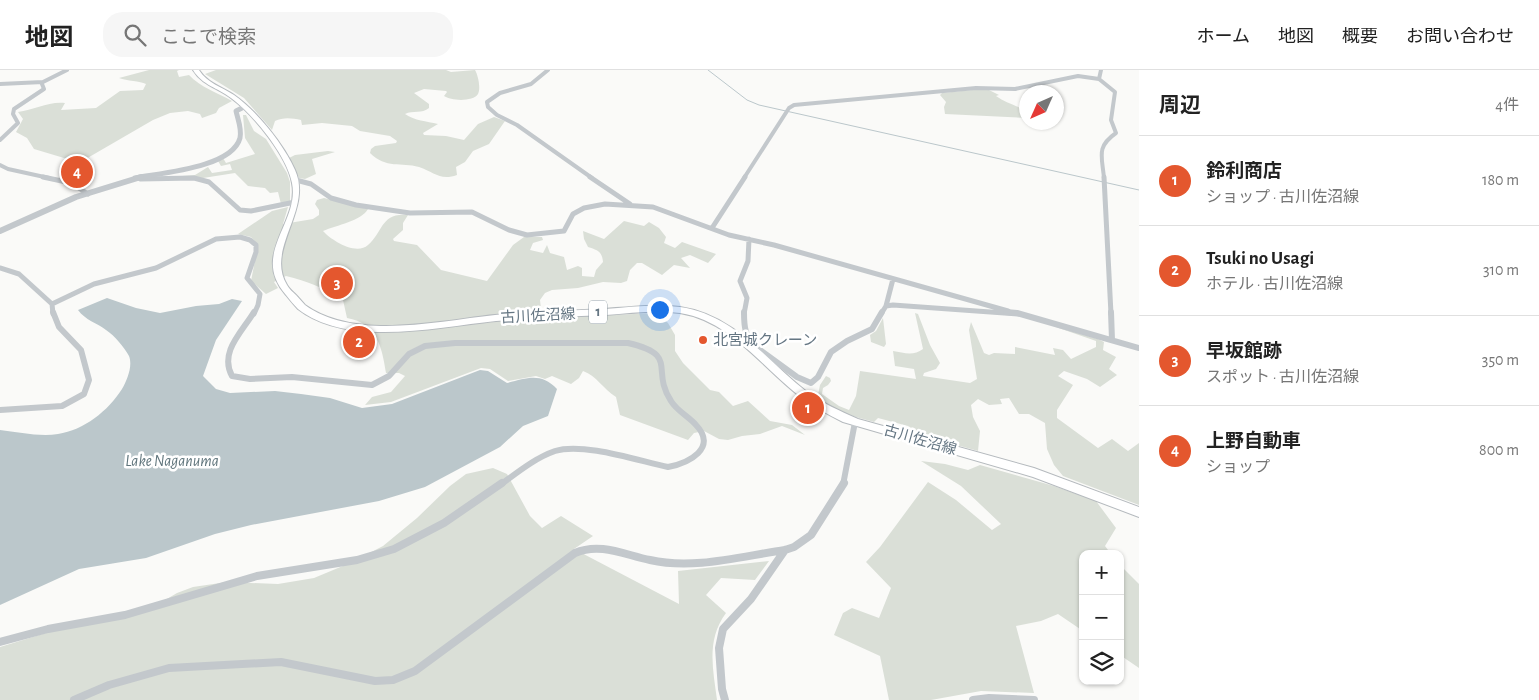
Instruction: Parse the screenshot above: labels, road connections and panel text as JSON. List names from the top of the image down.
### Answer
{
  "streets": {
    "main road": ["1", "古川佐沼線"]
  },
  "water": ["Lake Naganuma"],
  "places": ["北宮城クレーン"],
  "north": "bottom left",
  "page": {
    "header": "地図",
    "search": "ここで検索",
    "nav": [
      "ホーム",
      "地図",
      "概要",
      "お問い合わせ"
    ],
    "heading": ["周辺", "4件"],
    "list": [
      {
        "mark": "1",
        "name": "鈴利商店",
        "note": "ショップ · 古川佐沼線",
        "value": "180 m"
      },
      {
        "mark": "2",
        "name": "Tsuki no Usagi",
        "note": "ホテル · 古川佐沼線",
        "value": "310 m"
      },
      {
        "mark": "3",
        "name": "早坂館跡",
        "note": "スポット · 古川佐沼線",
        "value": "350 m"
      },
      {
        "mark": "4",
        "name": "上野自動車",
        "note": "ショップ",
        "value": "800 m"
      }
    ],
    "pins": [
      "4",
      "3",
      "2",
      "1"
    ],
    "map_buttons": ["+", "−"]
  }
}
